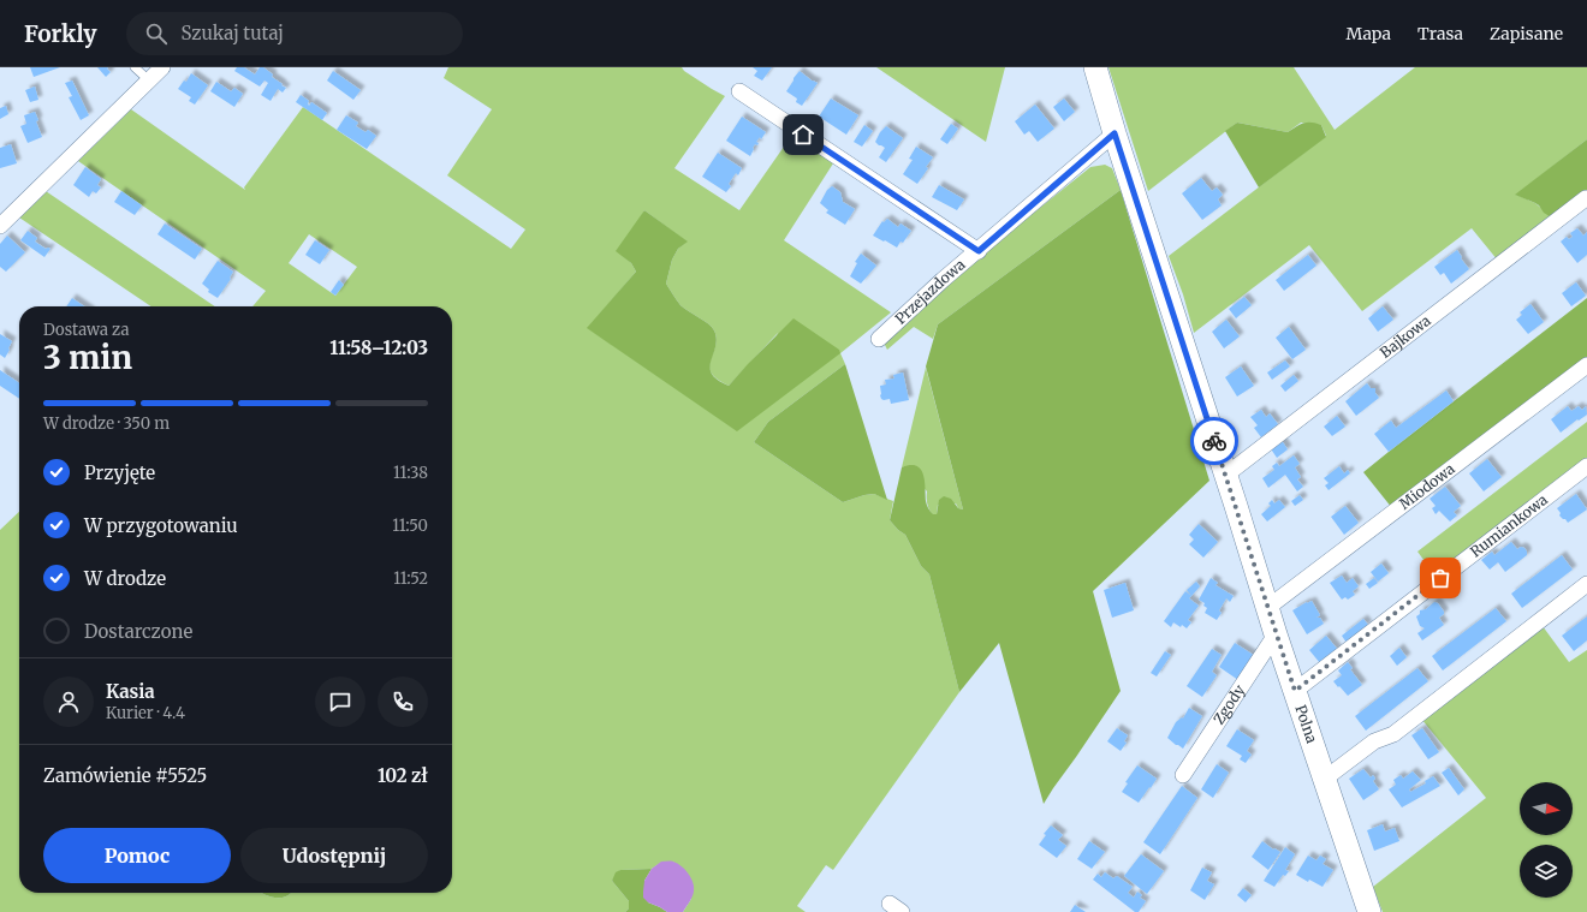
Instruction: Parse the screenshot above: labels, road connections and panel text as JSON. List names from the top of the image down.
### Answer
{
  "streets": {
    "street": [
      "Przejazdowa",
      "Bajkowa",
      "Miodowa",
      "Rumiankowa",
      "Zgody",
      "Polna"
    ]
  },
  "crossings": [
    ["Przejazdowa", "Polna"],
    ["Bajkowa", "Polna"],
    ["Miodowa", "Polna"],
    ["Rumiankowa", "Polna"],
    ["Zgody", "Polna"]
  ],
  "north": "right",
  "page": {
    "header": "Forkly",
    "search": "Szukaj tutaj",
    "nav": ["Mapa", "Trasa", "Zapisane"],
    "heading": ["3 min", "Dostawa za", "11:58–12:03"],
    "panel": [
      "Kasia",
      "Kurier · 4.4",
      "Zamówienie #5525",
      "102 zł"
    ],
    "bar": "W drodze · 350 m",
    "list": [
      ["Przyjęte", "11:38"],
      ["W przygotowaniu", "11:50"],
      ["W drodze", "11:52"],
      "Dostarczone"
    ],
    "buttons": ["Pomoc", "Udostępnij"]
  }
}
